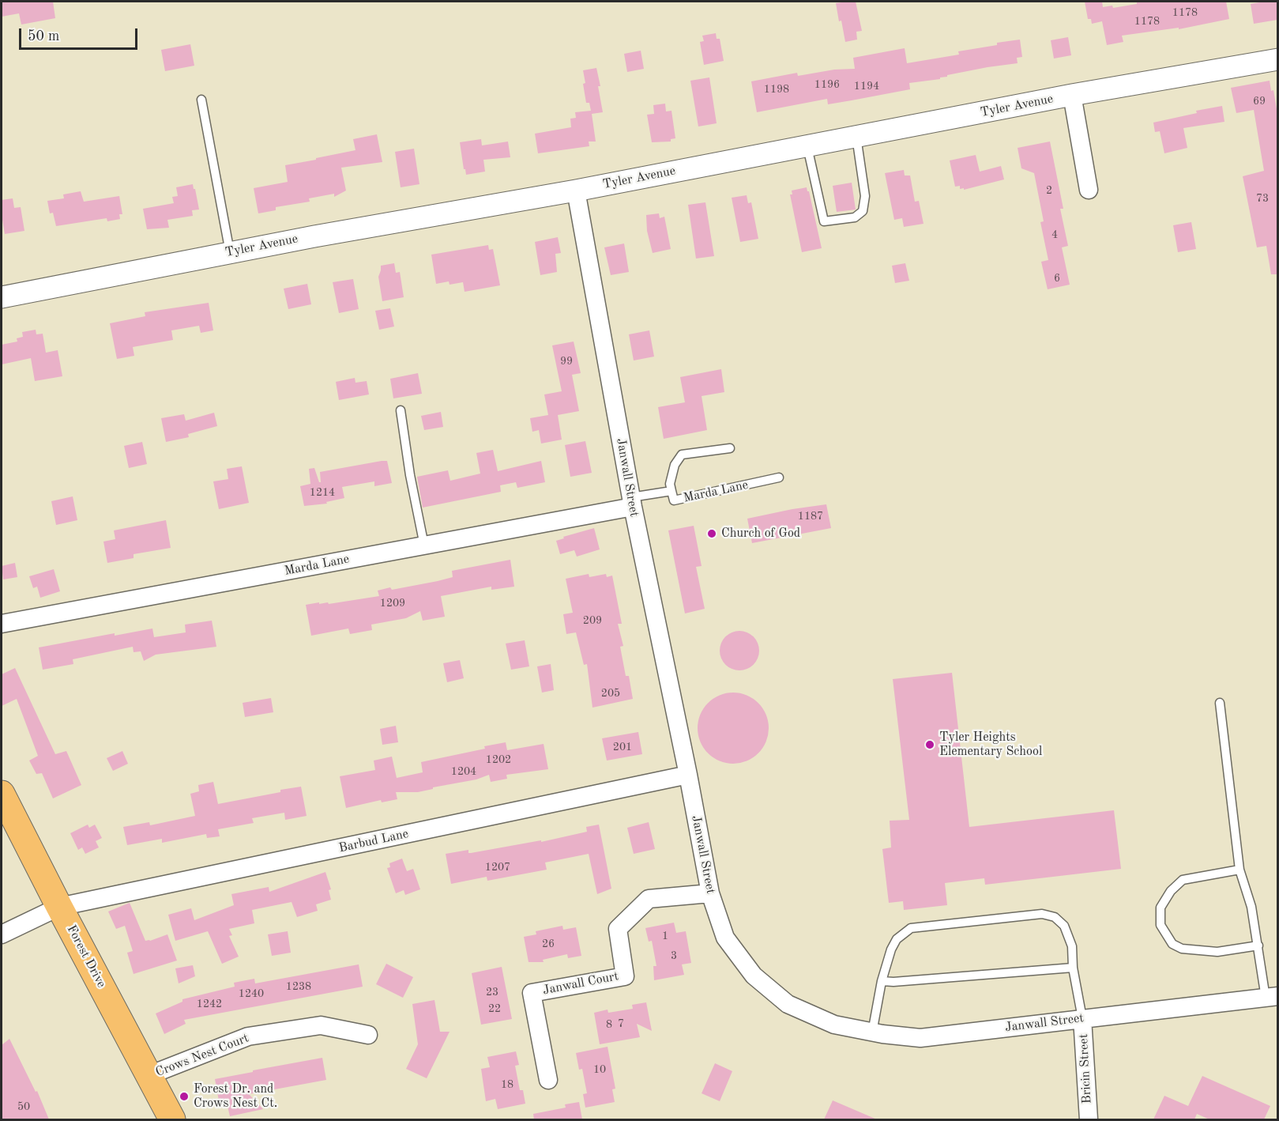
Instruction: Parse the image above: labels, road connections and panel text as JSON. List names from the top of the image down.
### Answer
{
  "streets": {
    "main road": ["Forest Drive"],
    "street": [
      "Tyler Avenue",
      "Janwall Street",
      "Marda Lane",
      "Barbud Lane",
      "Janwall Court",
      "Crows Nest Court",
      "Bricin Street"
    ]
  },
  "crossings": [
    ["Tyler Avenue", "Janwall Street"],
    ["Janwall Street", "Marda Lane"],
    ["Janwall Street", "Barbud Lane"],
    ["Janwall Street", "Janwall Court"],
    ["Janwall Street", "Bricin Street"],
    ["Barbud Lane", "Forest Drive"],
    ["Forest Drive", "Crows Nest Court"]
  ],
  "places": ["Church of God", "Tyler Heights Elementary School", "Forest Dr. and Crows Nest Ct."],
  "house_numbers": [
    "1178",
    "1178",
    "1196",
    "1194",
    "1198",
    "69",
    "2",
    "73",
    "4",
    "6",
    "99",
    "1214",
    "1187",
    "1209",
    "209",
    "205",
    "201",
    "1202",
    "1204",
    "1207",
    "1",
    "26",
    "3",
    "1238",
    "23",
    "1240",
    "1242",
    "22",
    "7",
    "8",
    "10",
    "18",
    "50"
  ],
  "scale_bar": "50 m"
}
